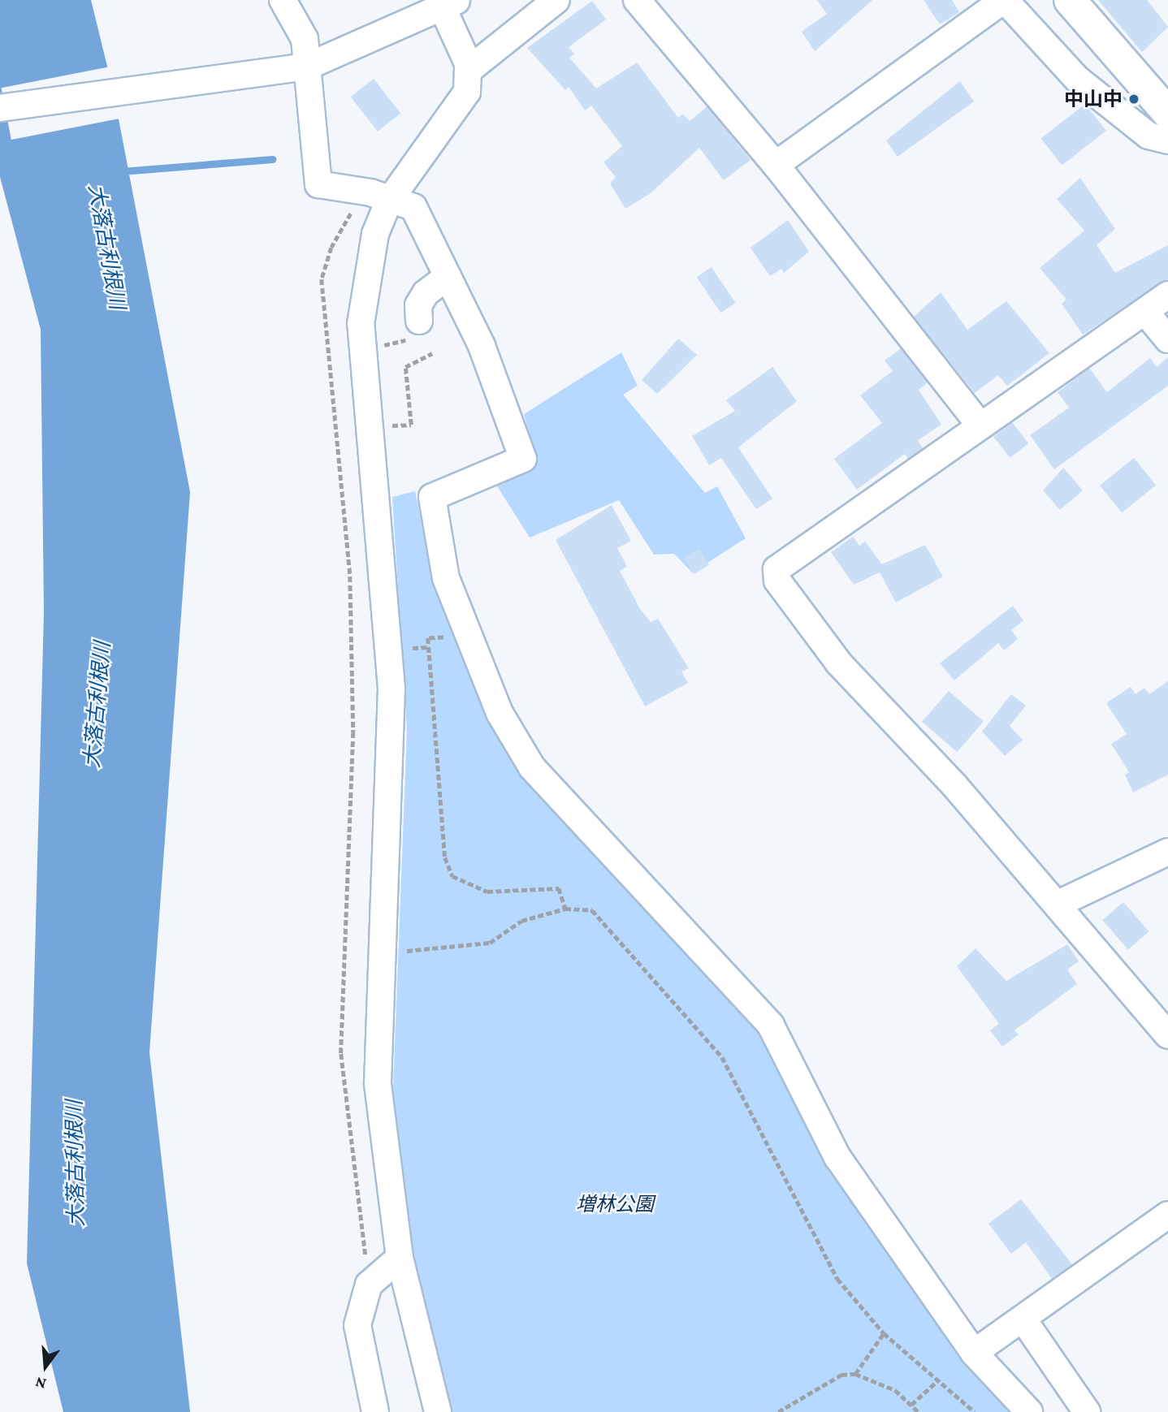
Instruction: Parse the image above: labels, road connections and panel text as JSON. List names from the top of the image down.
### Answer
{
  "water": ["大落古利根川"],
  "parks": ["増林公園"],
  "places": ["中山中"],
  "north": "bottom"
}
